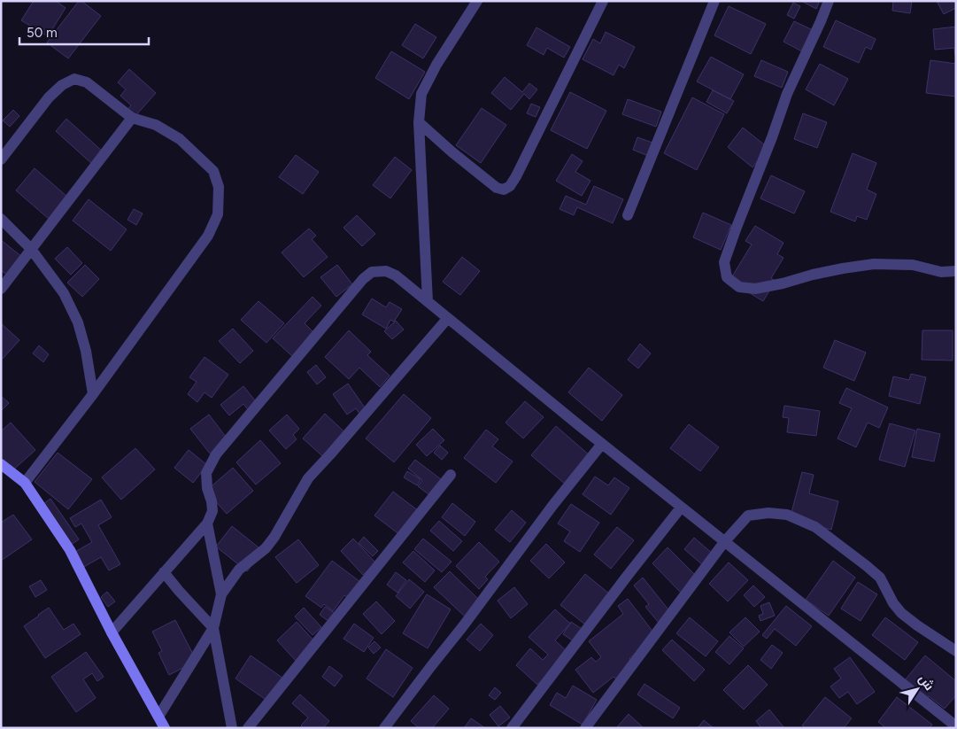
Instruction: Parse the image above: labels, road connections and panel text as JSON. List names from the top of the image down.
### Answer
{
  "scale_bar": "50 m",
  "north": "top right"
}
